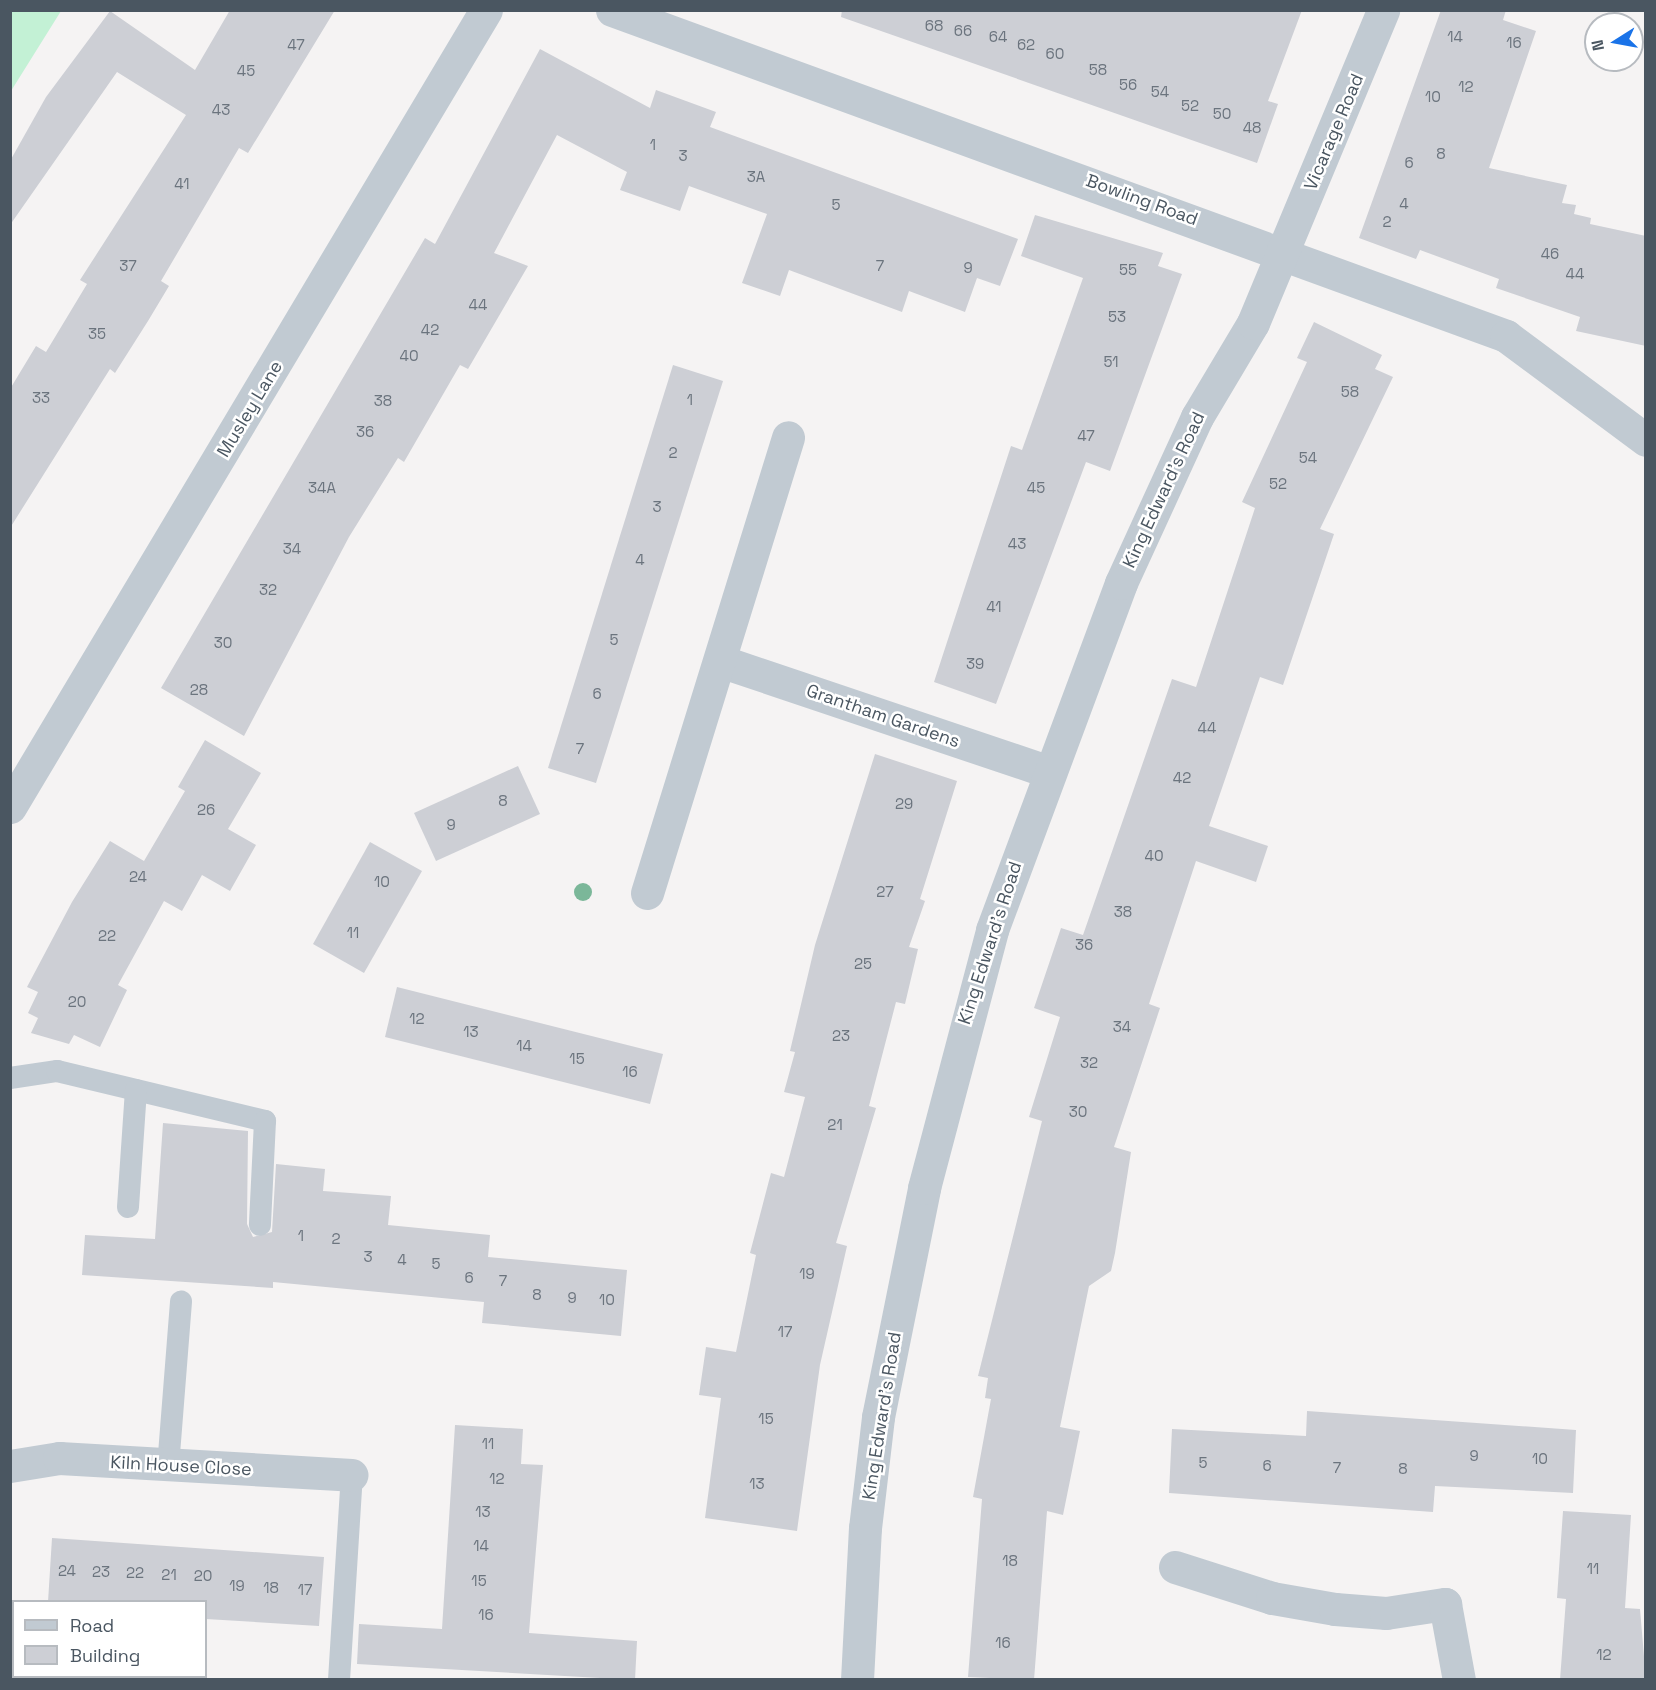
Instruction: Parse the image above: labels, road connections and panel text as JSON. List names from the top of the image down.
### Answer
{
  "streets": {
    "street": [
      "Vicarage Road",
      "Bowling Road",
      "Musley Lane",
      "King Edward's Road",
      "Grantham Gardens",
      "Kiln House Close"
    ]
  },
  "crossings": [
    ["Vicarage Road", "Bowling Road"],
    ["Vicarage Road", "King Edward's Road"],
    ["Bowling Road", "King Edward's Road"],
    ["King Edward's Road", "Grantham Gardens"]
  ],
  "house_numbers": [
    "68",
    "66",
    "64",
    "14",
    "16",
    "47",
    "62",
    "60",
    "58",
    "45",
    "56",
    "12",
    "54",
    "10",
    "52",
    "43",
    "50",
    "48",
    "1",
    "8",
    "3",
    "6",
    "3A",
    "41",
    "4",
    "5",
    "2",
    "46",
    "37",
    "7",
    "9",
    "55",
    "44",
    "44",
    "53",
    "42",
    "35",
    "40",
    "51",
    "58",
    "33",
    "1",
    "38",
    "36",
    "47",
    "2",
    "54",
    "52",
    "34A",
    "45",
    "3",
    "43",
    "34",
    "4",
    "32",
    "41",
    "5",
    "30",
    "39",
    "28",
    "6",
    "44",
    "7",
    "42",
    "8",
    "29",
    "26",
    "9",
    "40",
    "24",
    "10",
    "27",
    "38",
    "11",
    "22",
    "36",
    "25",
    "20",
    "12",
    "34",
    "13",
    "23",
    "14",
    "15",
    "32",
    "16",
    "30",
    "21",
    "1",
    "2",
    "3",
    "4",
    "5",
    "19",
    "6",
    "7",
    "8",
    "9",
    "10",
    "17",
    "15",
    "11",
    "9",
    "10",
    "5",
    "6",
    "7",
    "8",
    "12",
    "13",
    "13",
    "14",
    "18",
    "11",
    "24",
    "23",
    "22",
    "21",
    "20",
    "15",
    "19",
    "18",
    "17",
    "16",
    "16",
    "12"
  ],
  "legend": ["Road", "Building"],
  "north": "left"
}
